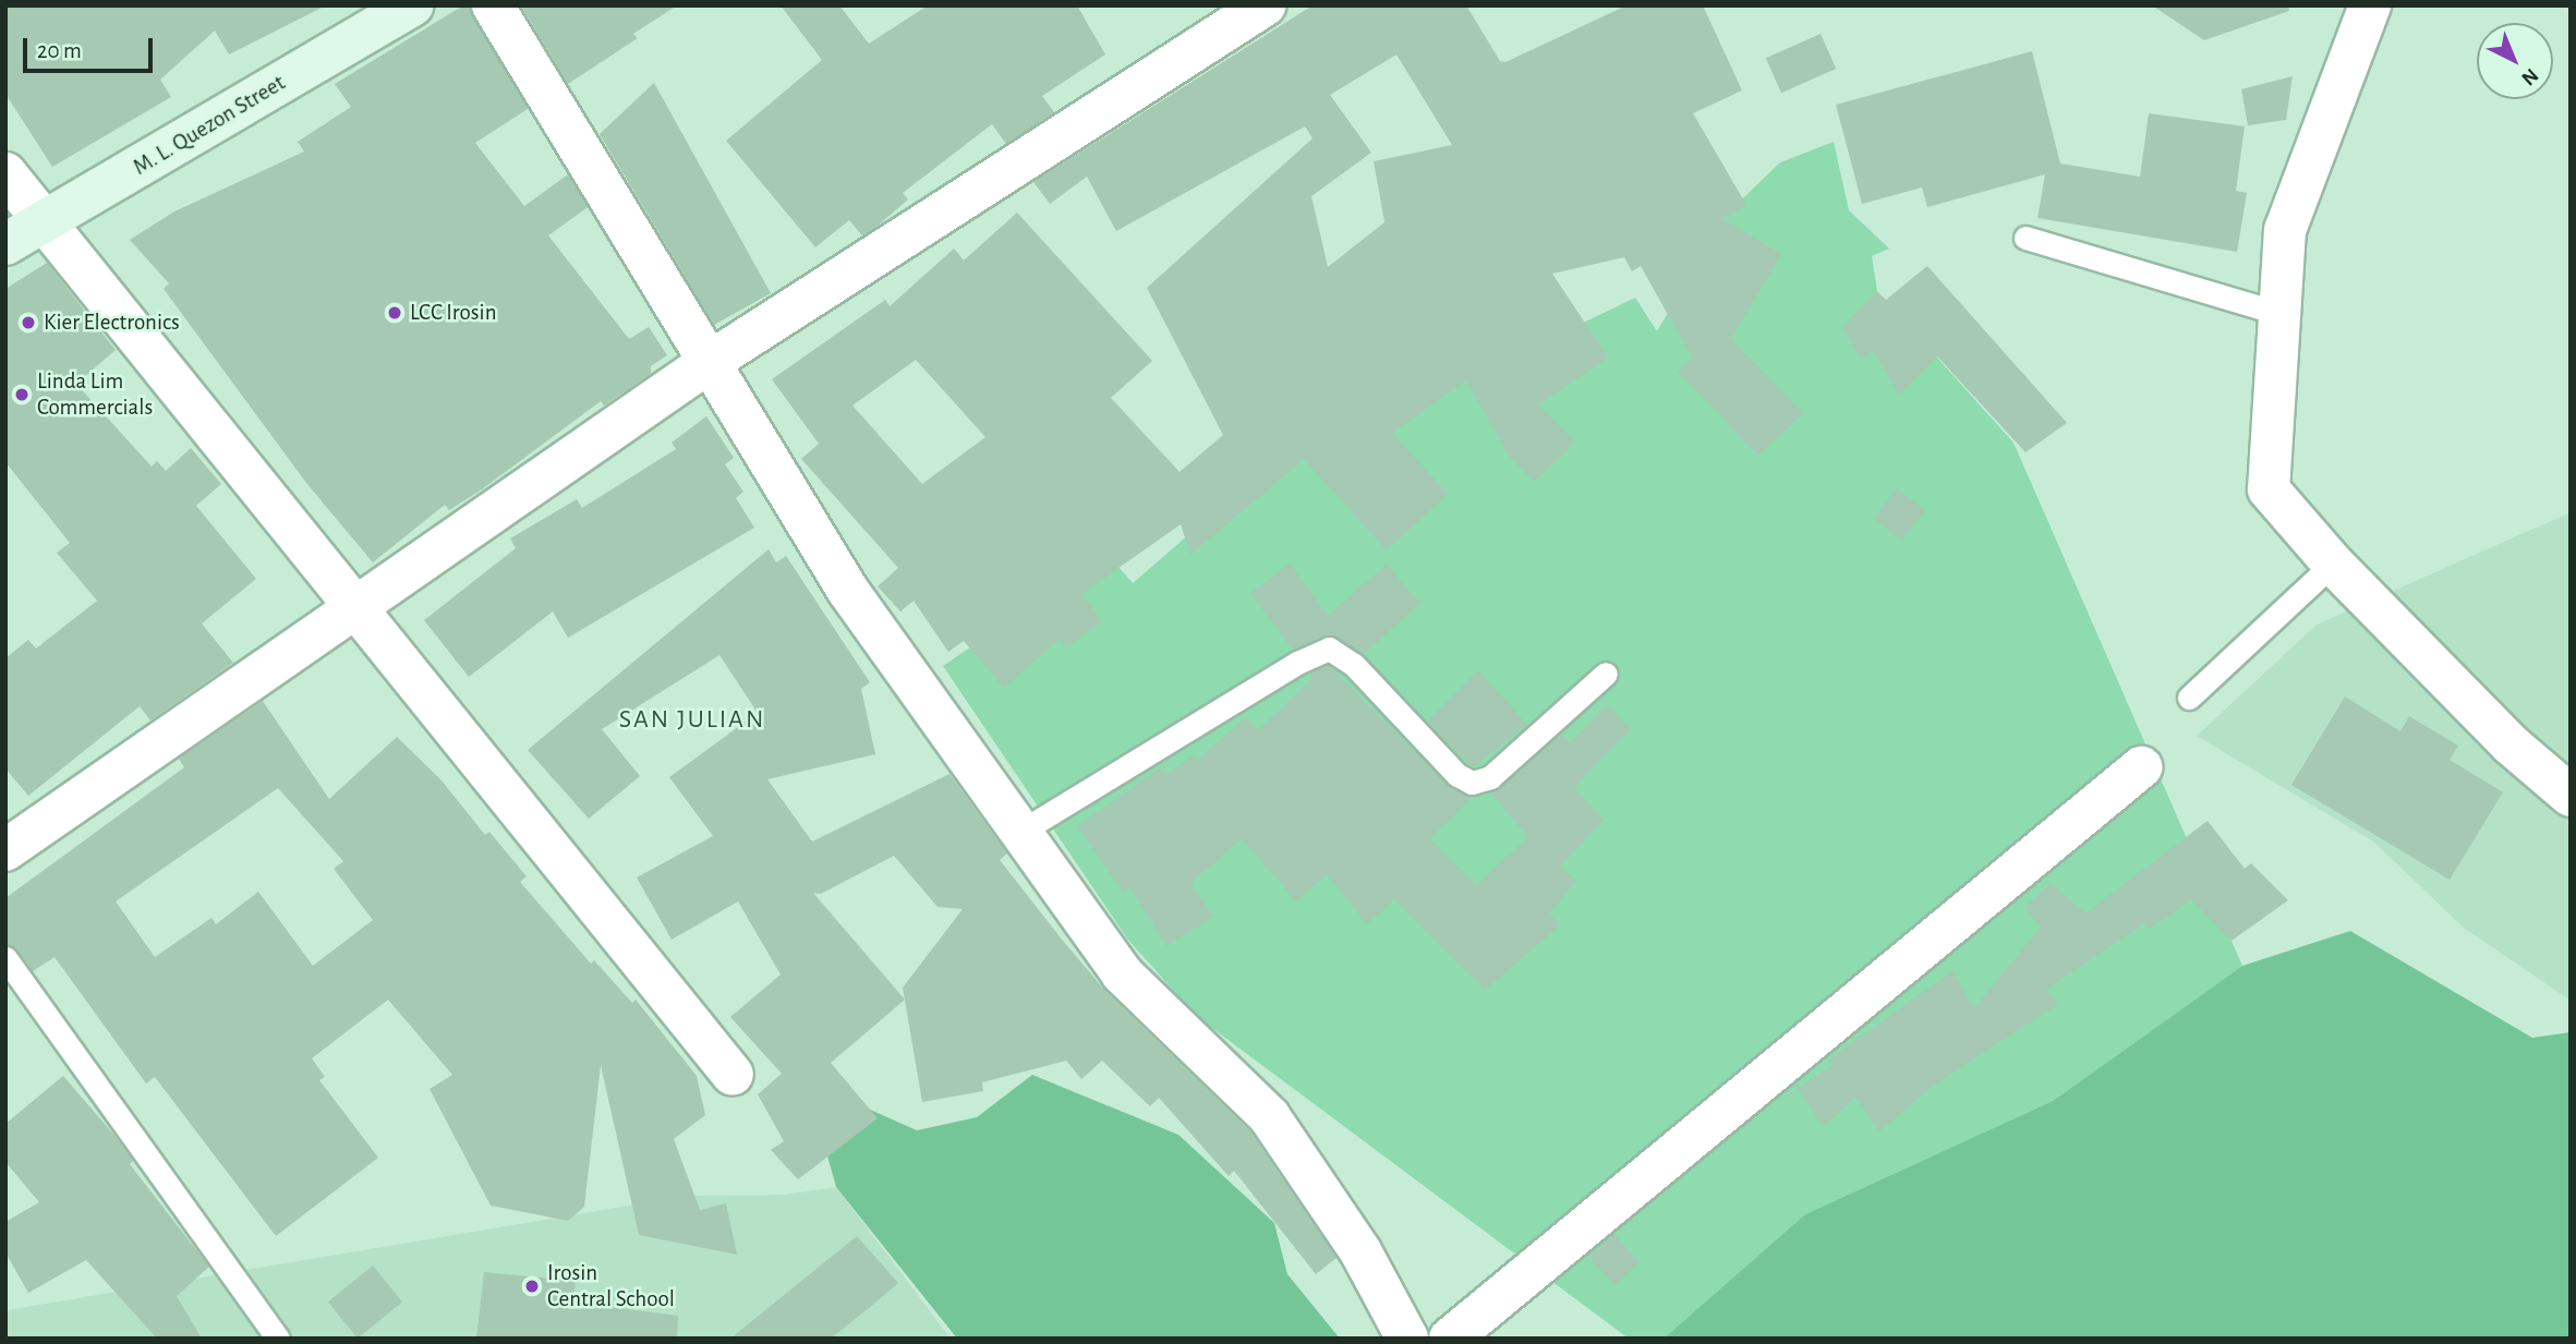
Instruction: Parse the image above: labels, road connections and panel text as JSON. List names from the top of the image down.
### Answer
{
  "streets": {
    "main road": ["M. L. Quezon Street"]
  },
  "districts": ["SAN JULIAN"],
  "places": [
    "LCC Irosin",
    "Kier Electronics",
    "Linda Lim Commercials",
    "Irosin Central School"
  ],
  "scale_bar": "20 m",
  "north": "bottom right"
}
